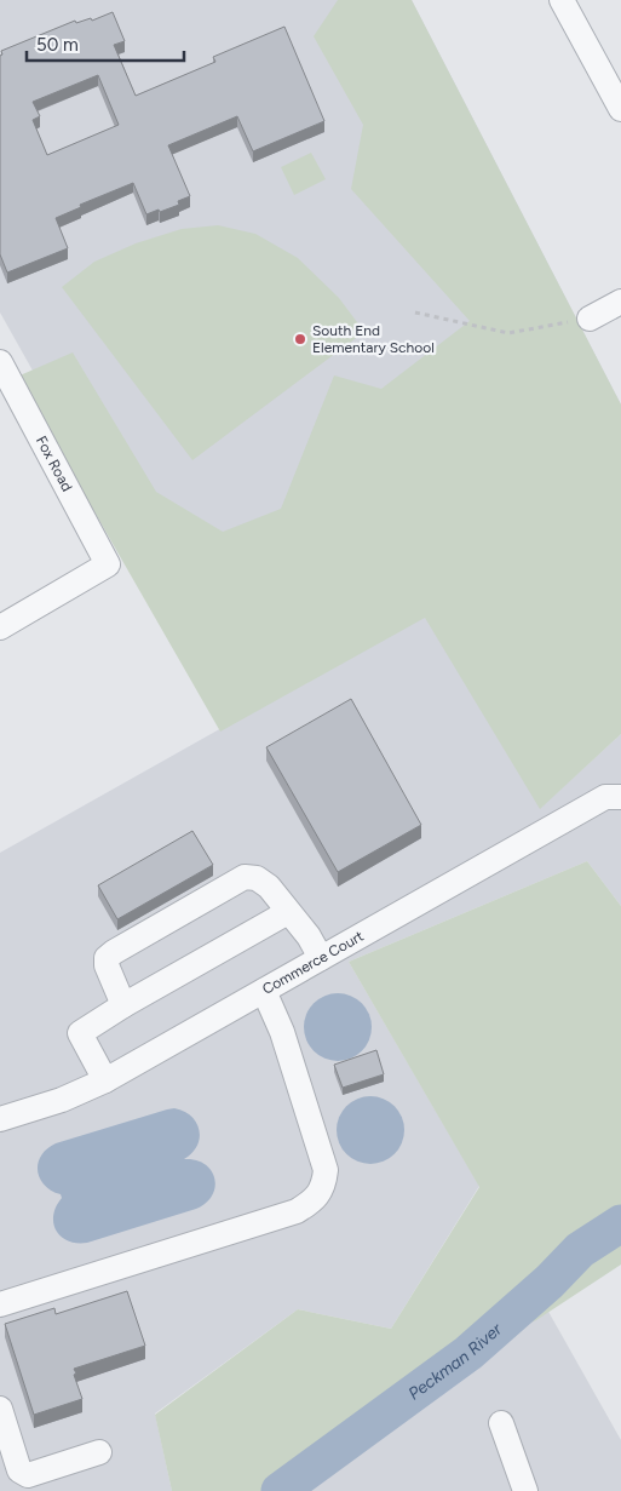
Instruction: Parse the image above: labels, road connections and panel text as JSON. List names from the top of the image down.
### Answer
{
  "streets": {
    "street": ["Fox Road", "Commerce Court"]
  },
  "water": ["Peckman River"],
  "places": ["South End Elementary School"],
  "scale_bar": "50 m"
}
